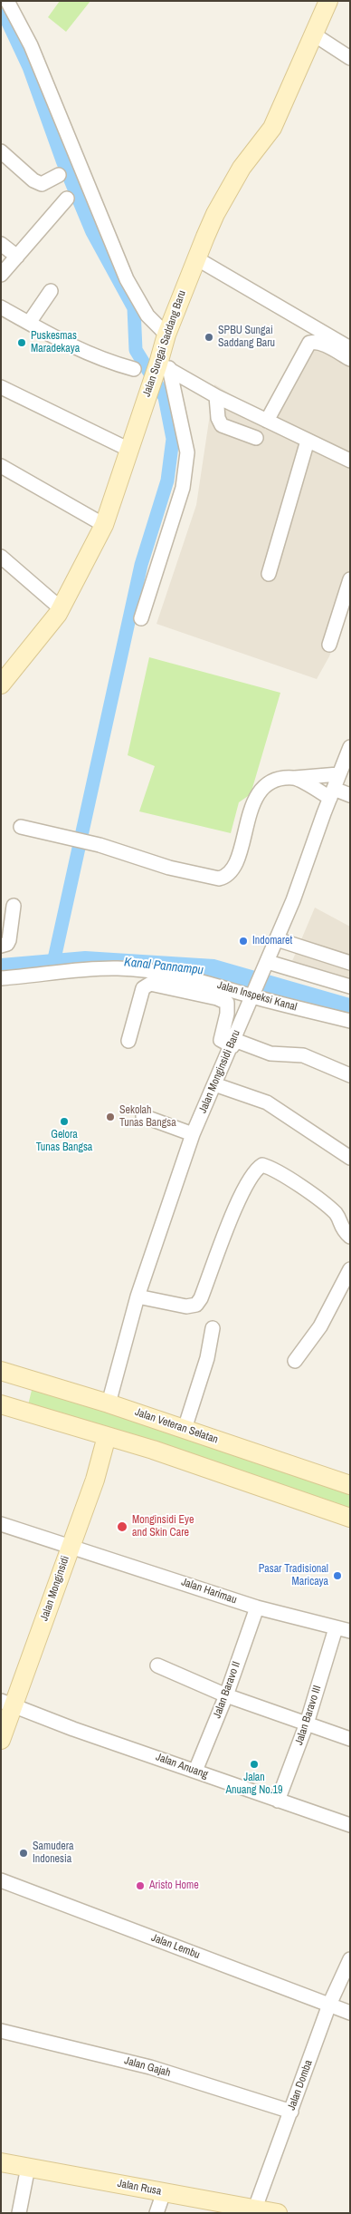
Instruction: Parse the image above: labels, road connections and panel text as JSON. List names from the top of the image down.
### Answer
{
  "streets": {
    "main road": [
      "Jalan Sungai Saddang Baru",
      "Jalan Veteran Selatan",
      "Jalan Monginsidi",
      "Jalan Rusa"
    ],
    "street": [
      "Jalan Inspeksi Kanal",
      "Jalan Monginsidi Baru",
      "Jalan Harimau",
      "Jalan Baravo II",
      "Jalan Baravo III",
      "Jalan Anuang",
      "Jalan Lembu",
      "Jalan Gajah",
      "Jalan Domba"
    ]
  },
  "crossings": [
    ["Jalan Inspeksi Kanal", "Jalan Monginsidi Baru"],
    ["Jalan Monginsidi Baru", "Jalan Veteran Selatan"],
    ["Jalan Monginsidi", "Jalan Harimau"],
    ["Jalan Monginsidi", "Jalan Anuang"],
    ["Jalan Harimau", "Jalan Baravo II"],
    ["Jalan Harimau", "Jalan Baravo III"],
    ["Jalan Baravo II", "Jalan Anuang"],
    ["Jalan Baravo III", "Jalan Anuang"],
    ["Jalan Lembu", "Jalan Domba"],
    ["Jalan Gajah", "Jalan Domba"],
    ["Jalan Domba", "Jalan Rusa"]
  ],
  "water": ["Kanal Pannampu"],
  "places": [
    "SPBU Sungai Saddang Baru",
    "Puskesmas Maradekaya",
    "Indomaret",
    "Sekolah Tunas Bangsa",
    "Gelora Tunas Bangsa",
    "Monginsidi Eye and Skin Care",
    "Pasar Tradisional Maricaya",
    "Jalan Anuang No.19",
    "Samudera Indonesia",
    "Aristo Home"
  ]
}
